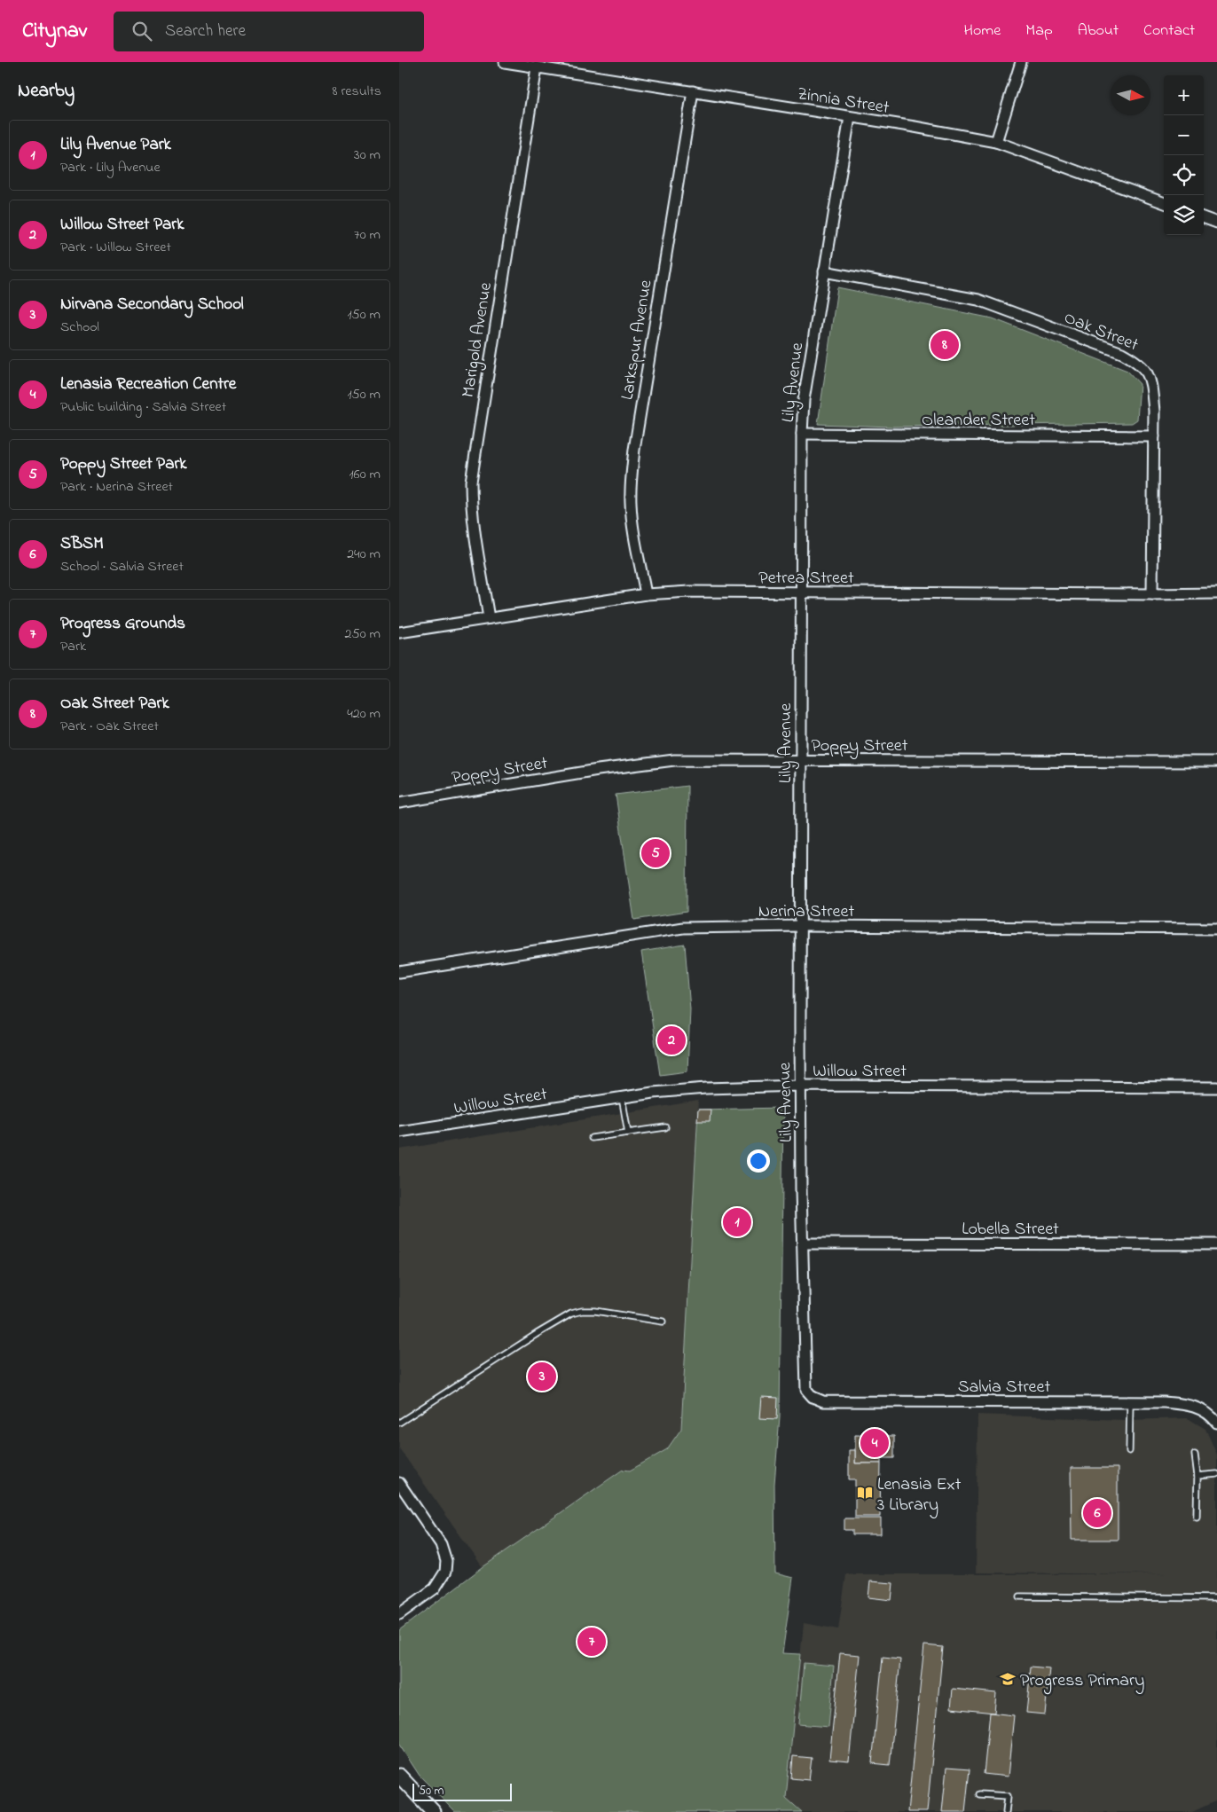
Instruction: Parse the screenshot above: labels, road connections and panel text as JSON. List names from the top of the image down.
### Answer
{
  "streets": {
    "street": [
      "Zinnia Street",
      "Oak Street",
      "Marigold Avenue",
      "Larkspur Avenue",
      "Lily Avenue",
      "Oleander Street",
      "Petrea Street",
      "Poppy Street",
      "Nerina Street",
      "Willow Street",
      "Lobella Street",
      "Salvia Street"
    ]
  },
  "crossings": [
    ["Zinnia Street", "Marigold Avenue"],
    ["Zinnia Street", "Larkspur Avenue"],
    ["Zinnia Street", "Lily Avenue"],
    ["Oak Street", "Lily Avenue"],
    ["Oak Street", "Oleander Street"],
    ["Oak Street", "Petrea Street"],
    ["Marigold Avenue", "Petrea Street"],
    ["Larkspur Avenue", "Petrea Street"],
    ["Lily Avenue", "Oleander Street"],
    ["Lily Avenue", "Petrea Street"],
    ["Lily Avenue", "Poppy Street"],
    ["Lily Avenue", "Nerina Street"],
    ["Lily Avenue", "Willow Street"],
    ["Lily Avenue", "Lobella Street"],
    ["Lily Avenue", "Salvia Street"]
  ],
  "places": {
    "library": ["Lenasia Ext 3 Library"],
    "school or university": ["Progress Primary"]
  },
  "scale_bar": "50 m",
  "north": "right",
  "page": {
    "header": "Citynav",
    "search": "Search here",
    "nav": [
      "Home",
      "Map",
      "About",
      "Contact"
    ],
    "heading": ["Nearby", "8 results"],
    "map_buttons": ["+", "−"],
    "list": [
      {
        "mark": "1",
        "name": "Lily Avenue Park",
        "note": "Park · Lily Avenue",
        "value": "30 m"
      },
      {
        "mark": "2",
        "name": "Willow Street Park",
        "note": "Park · Willow Street",
        "value": "70 m"
      },
      {
        "mark": "3",
        "name": "Nirvana Secondary School",
        "note": "School",
        "value": "150 m"
      },
      {
        "mark": "4",
        "name": "Lenasia Recreation Centre",
        "note": "Public building · Salvia Street",
        "value": "150 m"
      },
      {
        "mark": "5",
        "name": "Poppy Street Park",
        "note": "Park · Nerina Street",
        "value": "160 m"
      },
      {
        "mark": "6",
        "name": "SBSM",
        "note": "School · Salvia Street",
        "value": "240 m"
      },
      {
        "mark": "7",
        "name": "Progress Grounds",
        "note": "Park",
        "value": "250 m"
      },
      {
        "mark": "8",
        "name": "Oak Street Park",
        "note": "Park · Oak Street",
        "value": "420 m"
      }
    ],
    "pins": [
      "8",
      "5",
      "2",
      "1",
      "3",
      "4",
      "6",
      "7"
    ],
    "scale": "50 m"
  }
}
